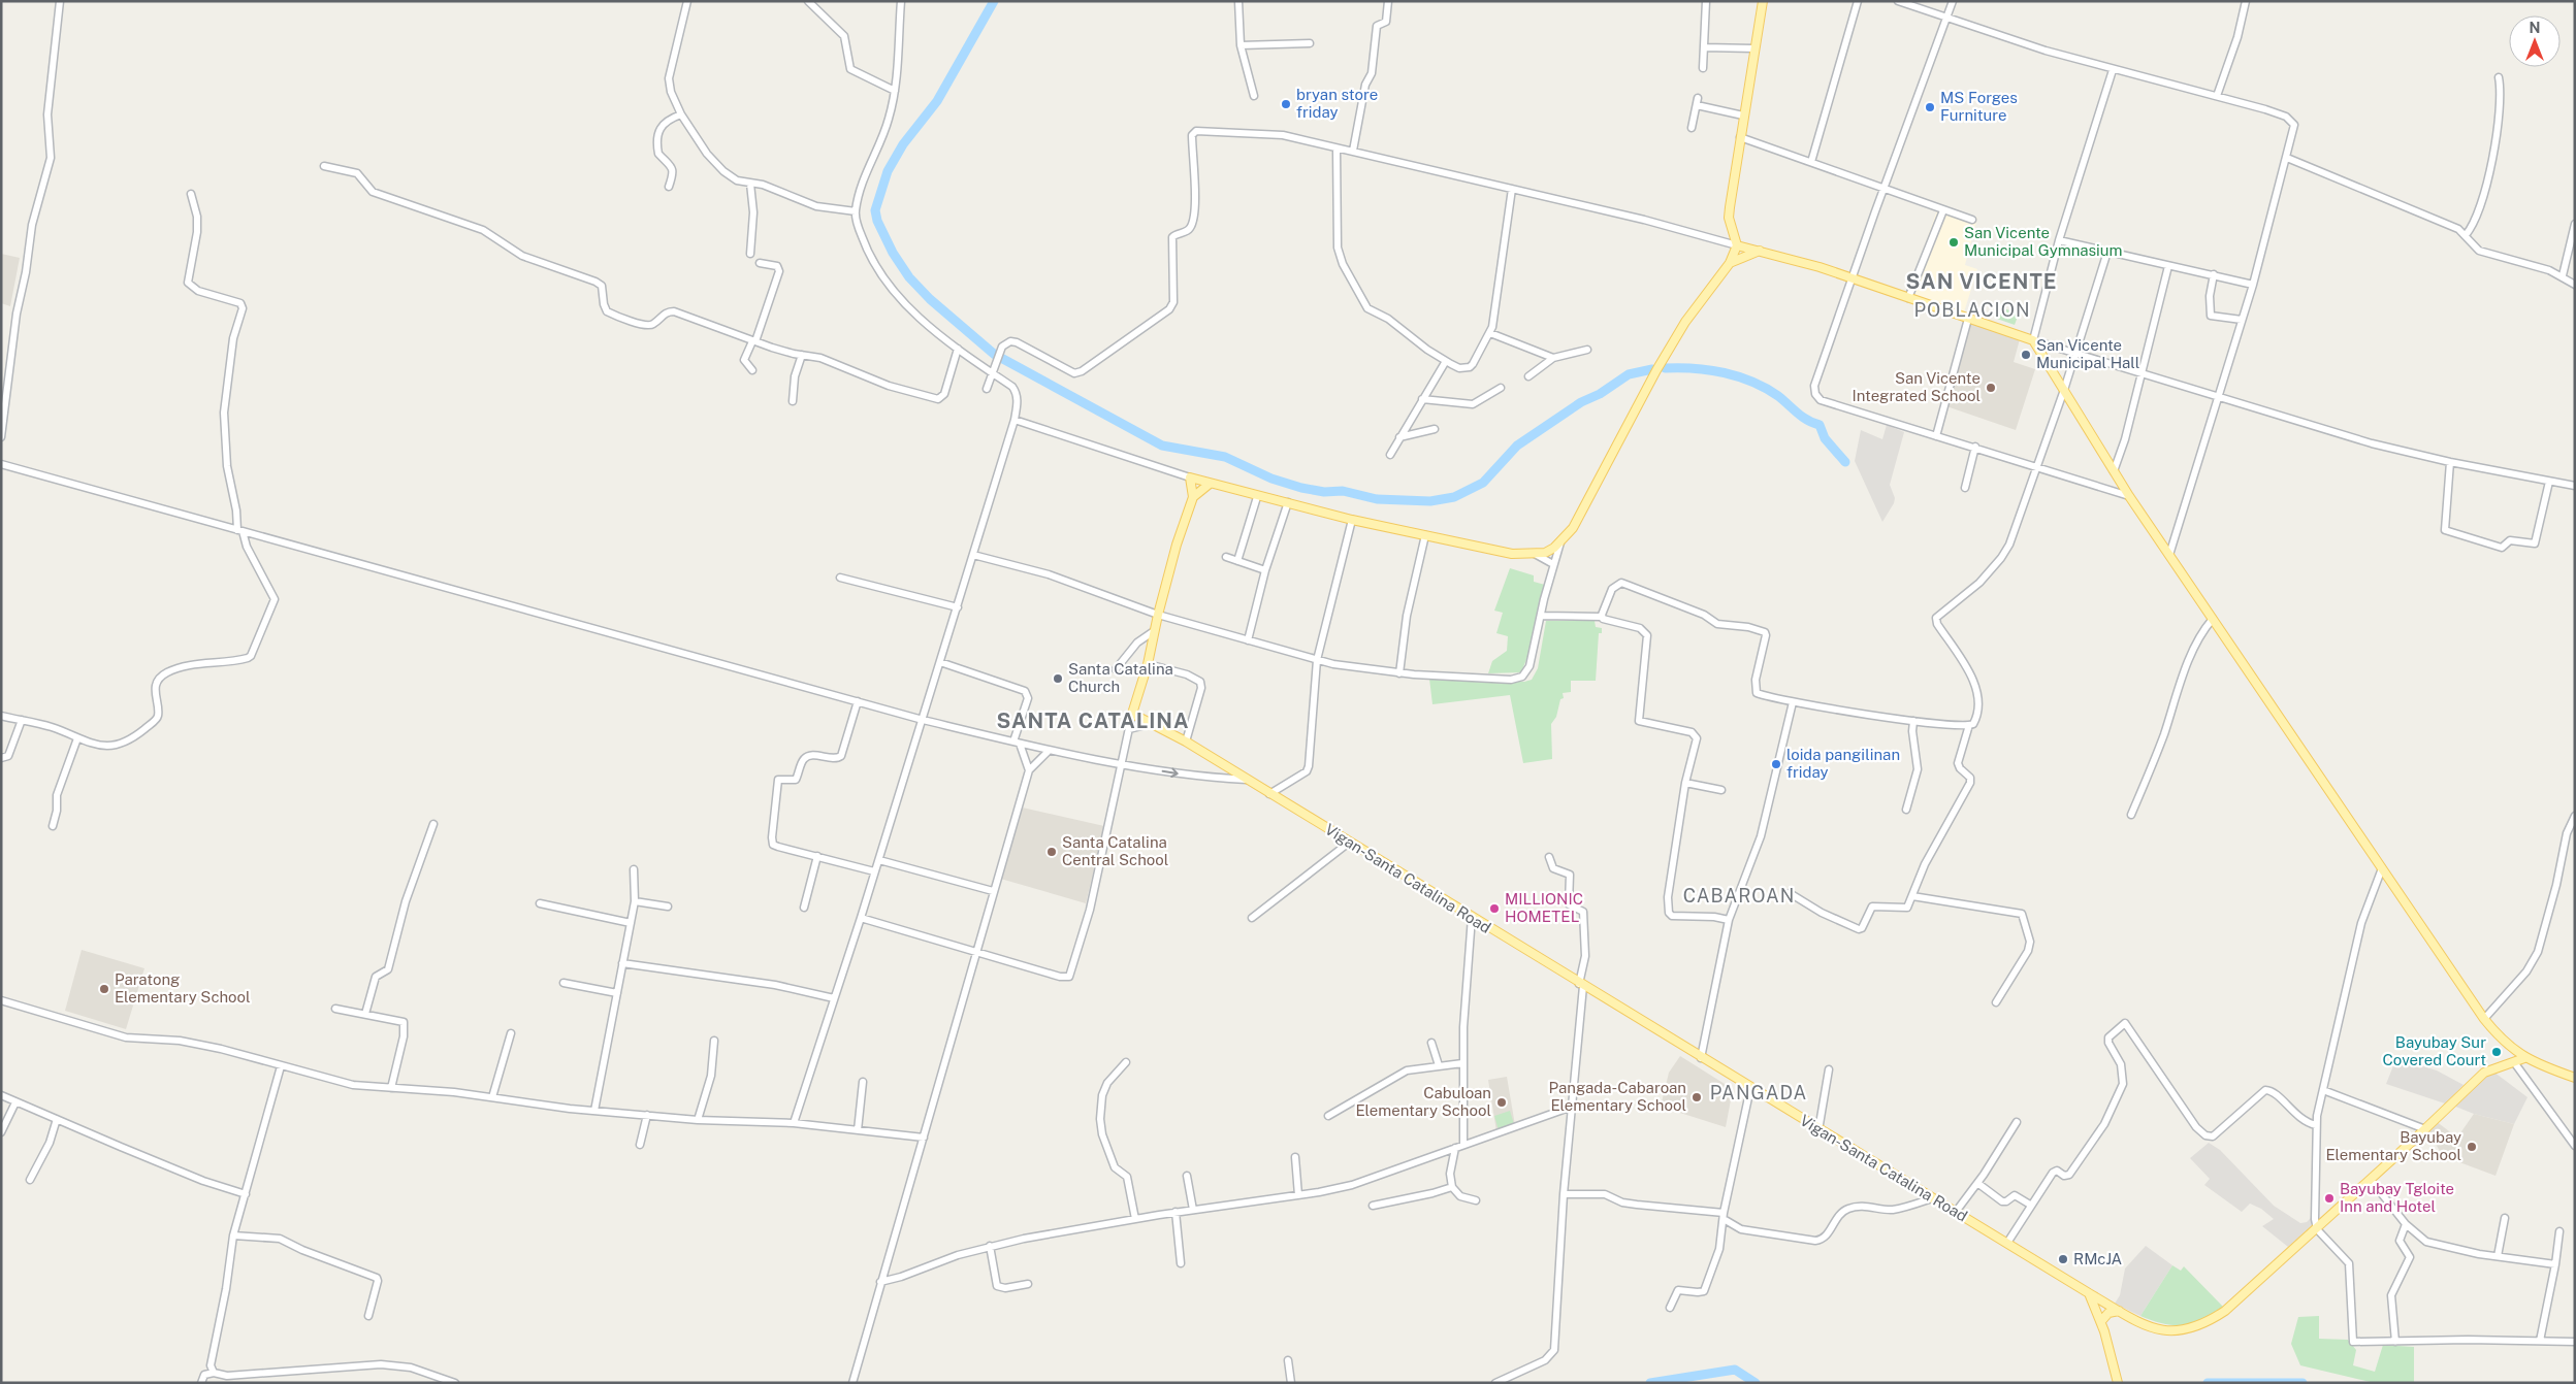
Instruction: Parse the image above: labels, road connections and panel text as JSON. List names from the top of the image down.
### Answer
{
  "streets": {
    "main road": ["Vigan-Santa Catalina Road"]
  },
  "districts": [
    "SAN VICENTE",
    "POBLACION",
    "SANTA CATALINA",
    "CABAROAN",
    "PANGADA"
  ],
  "places": [
    "bryan store friday",
    "MS Forges Furniture",
    "San Vicente Municipal Gymnasium",
    "San Vicente Municipal Hall",
    "San Vicente Integrated School",
    "Santa Catalina Church",
    "loida pangilinan friday",
    "Santa Catalina Central School",
    "MILLIONIC HOMETEL",
    "Paratong Elementary School",
    "Bayubay Sur Covered Court",
    "Pangada-Cabaroan Elementary School",
    "Cabuloan Elementary School",
    "Bayubay Elementary School",
    "Bayubay Tgloite Inn and Hotel",
    "RMcJA"
  ],
  "north": "top"
}
